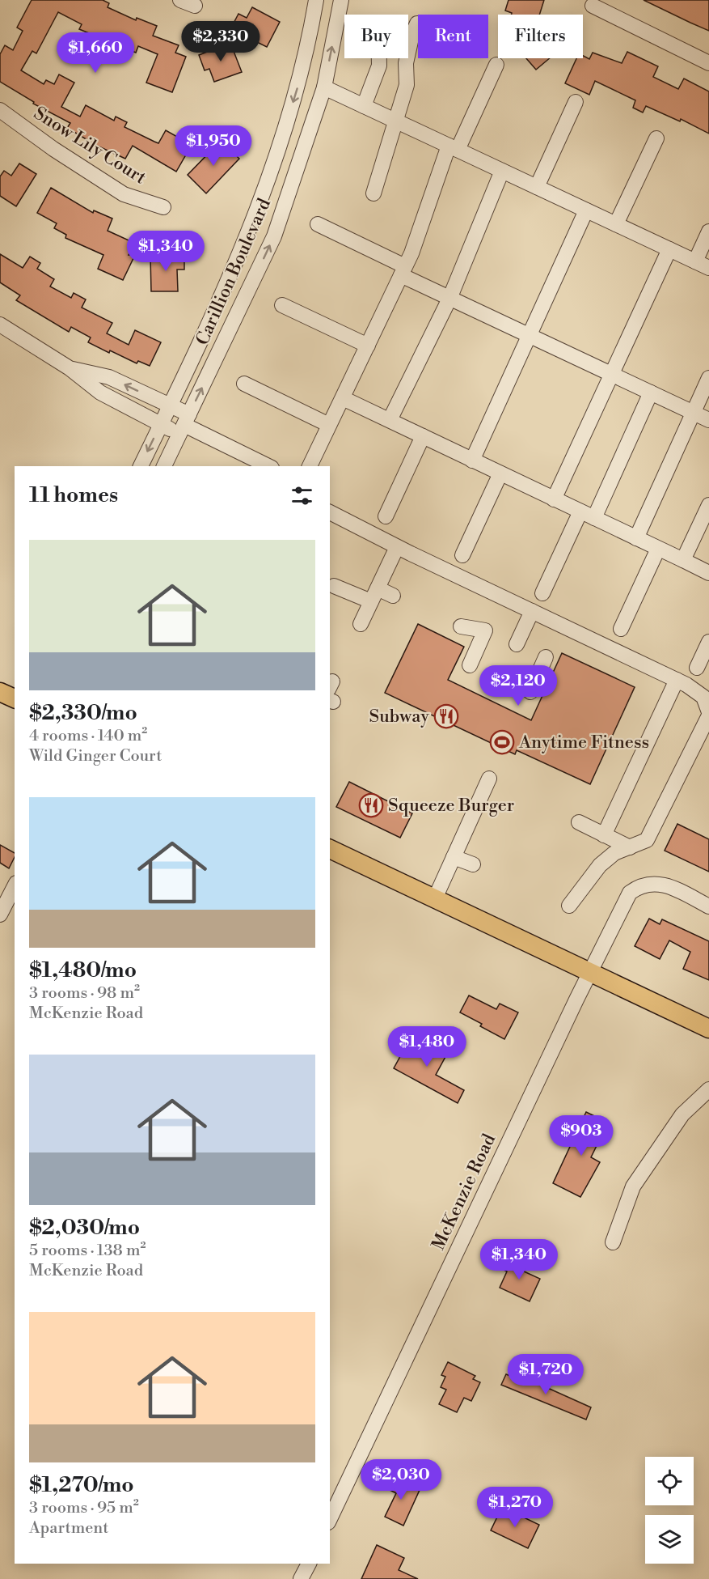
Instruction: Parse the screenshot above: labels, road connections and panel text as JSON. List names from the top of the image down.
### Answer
{
  "streets": {
    "street": ["Snow Lily Court", "Carillion Boulevard", "McKenzie Road"]
  },
  "places": {
    "restaurant": ["Subway", "Squeeze Burger"],
    "sports": ["Anytime Fitness"]
  },
  "page": {
    "chip": ["Buy", "Rent", "Filters"],
    "price": [
      "$2,330",
      "$1,660",
      "$1,950",
      "$1,340",
      "$2,120",
      "$1,480",
      "$903",
      "$1,340",
      "$1,720",
      "$2,030",
      "$1,270"
    ],
    "heading": "11 homes",
    "list": [
      {
        "name": "$2,330/mo",
        "note": "4 rooms · 140 m² · Wild Ginger Court"
      },
      {
        "name": "$1,480/mo",
        "note": "3 rooms · 98 m² · McKenzie Road"
      },
      {
        "name": "$2,030/mo",
        "note": "5 rooms · 138 m² · McKenzie Road"
      },
      {
        "name": "$1,270/mo",
        "note": "3 rooms · 95 m² · Apartment"
      }
    ]
  }
}
